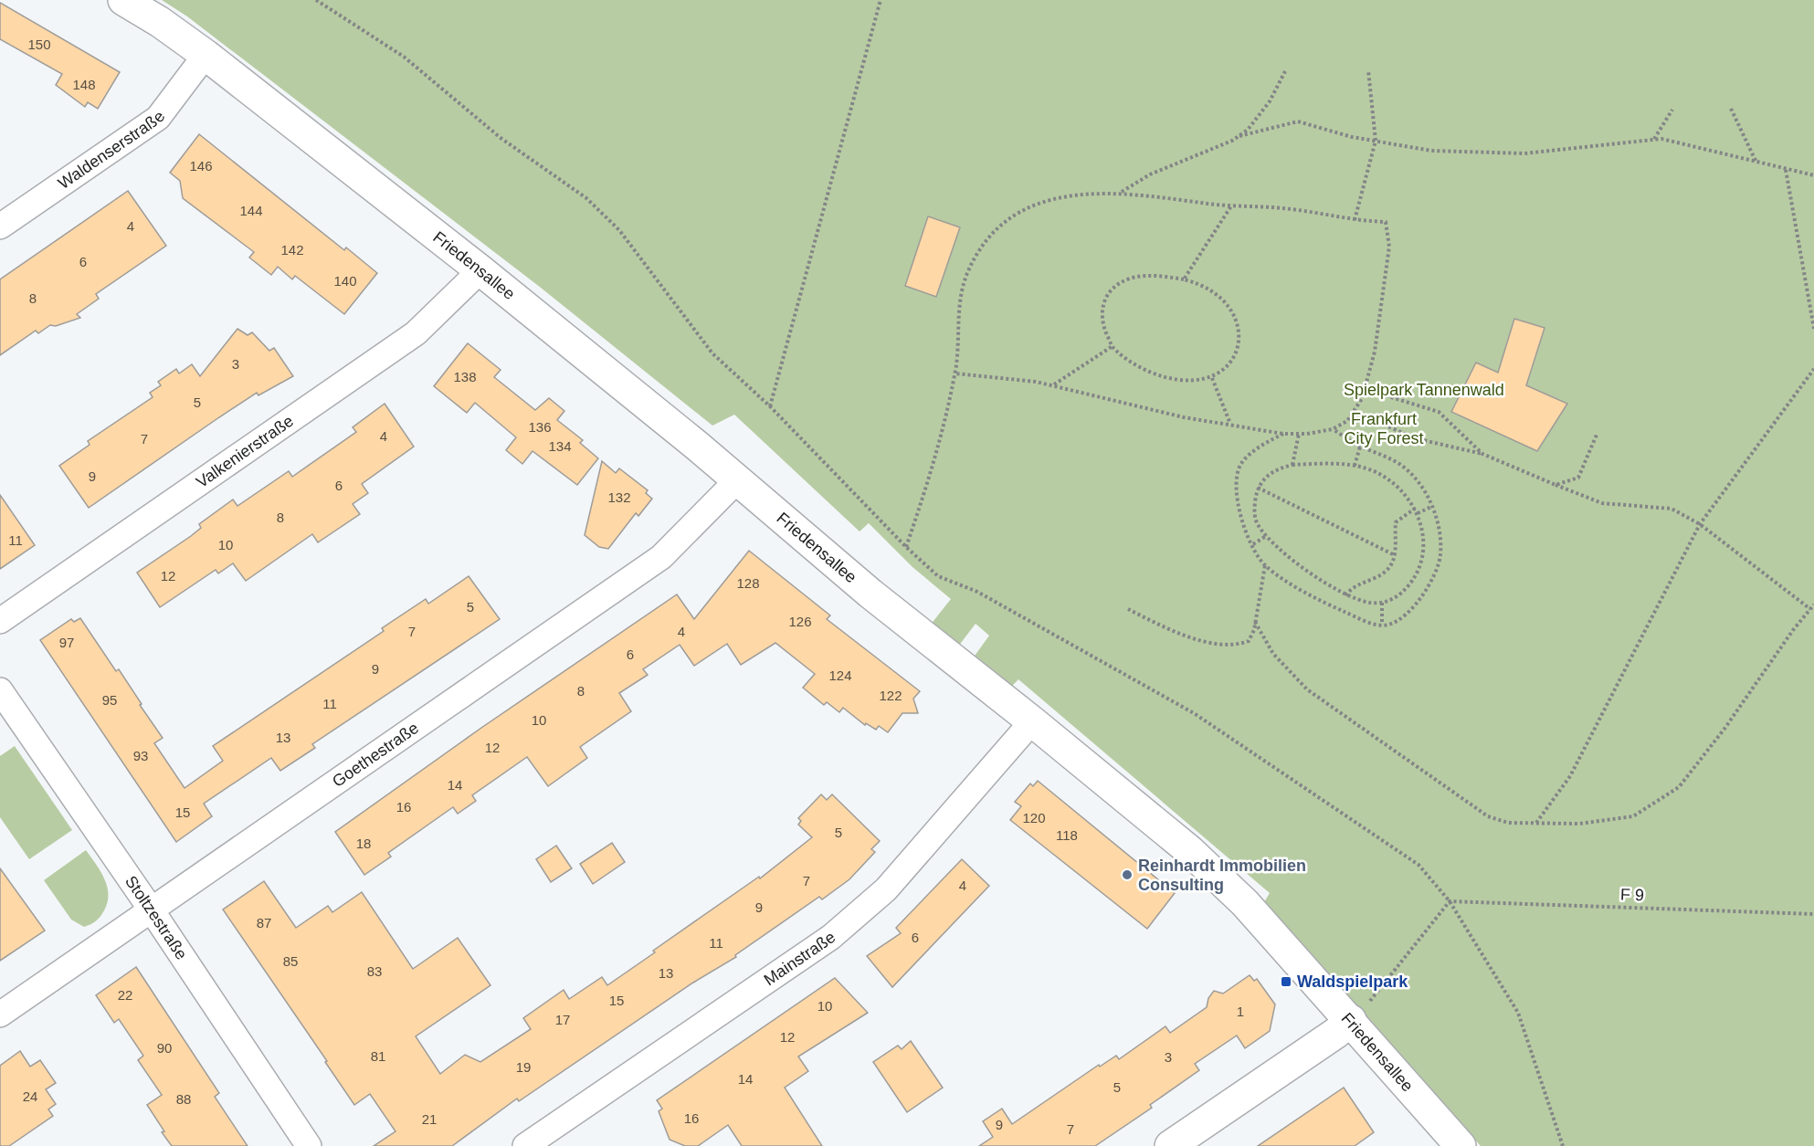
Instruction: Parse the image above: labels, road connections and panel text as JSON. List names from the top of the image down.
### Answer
{
  "streets": {
    "street": [
      "Waldenserstraße",
      "Friedensallee",
      "Valkenierstraße",
      "Goethestraße",
      "Stoltzestraße",
      "Mainstraße"
    ],
    "path": ["F 9"]
  },
  "crossings": [
    ["Waldenserstraße", "Friedensallee"],
    ["Friedensallee", "Valkenierstraße"],
    ["Friedensallee", "Goethestraße"],
    ["Friedensallee", "Mainstraße"],
    ["Goethestraße", "Stoltzestraße"]
  ],
  "parks": ["Spielpark Tannenwald", "Frankfurt City Forest"],
  "places": {
    "other": ["Reinhardt Immobilien Consulting"],
    "transit": ["Waldspielpark"]
  },
  "house_numbers": [
    "150",
    "148",
    "146",
    "144",
    "4",
    "142",
    "6",
    "140",
    "8",
    "3",
    "138",
    "5",
    "136",
    "4",
    "7",
    "134",
    "9",
    "6",
    "132",
    "8",
    "11",
    "10",
    "12",
    "128",
    "5",
    "126",
    "7",
    "4",
    "97",
    "6",
    "9",
    "124",
    "8",
    "122",
    "95",
    "11",
    "10",
    "13",
    "12",
    "93",
    "14",
    "16",
    "15",
    "120",
    "5",
    "118",
    "18",
    "7",
    "4",
    "9",
    "87",
    "6",
    "11",
    "85",
    "83",
    "13",
    "22",
    "15",
    "10",
    "1",
    "17",
    "12",
    "90",
    "81",
    "3",
    "19",
    "14",
    "5",
    "24",
    "88",
    "16",
    "21",
    "9",
    "7"
  ]
}
